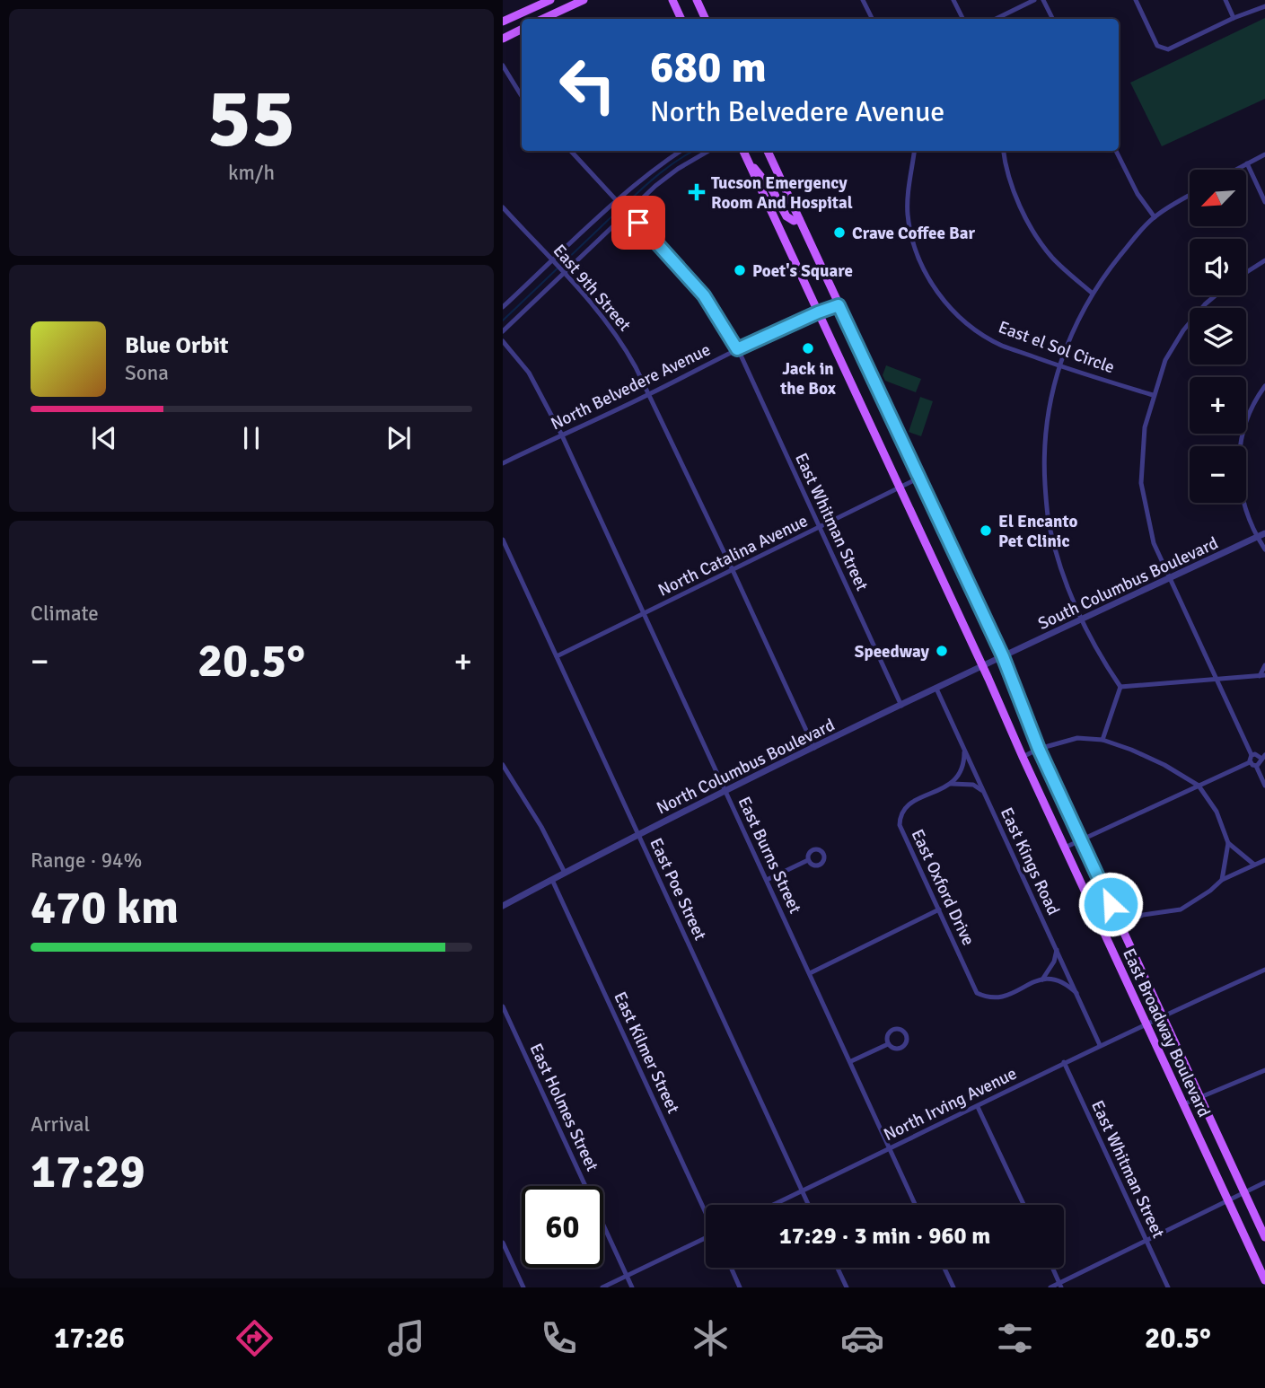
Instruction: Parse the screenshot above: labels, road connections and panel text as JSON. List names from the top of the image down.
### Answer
{
  "streets": {
    "main road": ["East Broadway Boulevard"],
    "street": [
      "East 9th Street",
      "East el Sol Circle",
      "North Belvedere Avenue",
      "East Whitman Street",
      "North Catalina Avenue",
      "South Columbus Boulevard",
      "North Columbus Boulevard",
      "East Burns Street",
      "East Kings Road",
      "East Oxford Drive",
      "East Poe Street",
      "East Kilmer Street",
      "North Irving Avenue",
      "East Holmes Street"
    ]
  },
  "crossings": [
    ["East 9th Street", "North Belvedere Avenue"],
    ["East 9th Street", "North Catalina Avenue"],
    ["East 9th Street", "North Columbus Boulevard"],
    ["North Belvedere Avenue", "East Whitman Street"],
    ["North Belvedere Avenue", "East Burns Street"],
    ["North Belvedere Avenue", "East Broadway Boulevard"],
    ["East Whitman Street", "North Catalina Avenue"],
    ["East Whitman Street", "North Columbus Boulevard"],
    ["East Whitman Street", "North Irving Avenue"],
    ["North Catalina Avenue", "East Burns Street"],
    ["North Catalina Avenue", "East Poe Street"],
    ["North Catalina Avenue", "East Broadway Boulevard"],
    ["South Columbus Boulevard", "North Columbus Boulevard"],
    ["South Columbus Boulevard", "East Broadway Boulevard"],
    ["North Columbus Boulevard", "East Burns Street"],
    ["North Columbus Boulevard", "East Kings Road"],
    ["North Columbus Boulevard", "East Poe Street"],
    ["North Columbus Boulevard", "East Broadway Boulevard"],
    ["North Columbus Boulevard", "East Kilmer Street"],
    ["East Burns Street", "North Irving Avenue"],
    ["East Kings Road", "North Irving Avenue"],
    ["East Poe Street", "North Irving Avenue"],
    ["East Broadway Boulevard", "North Irving Avenue"]
  ],
  "places": {
    "health": ["Tucson Emergency Room And Hospital"],
    "other": [
      "Crave Coffee Bar",
      "Poet's Square",
      "Jack in the Box",
      "El Encanto Pet Clinic",
      "Speedway"
    ]
  },
  "north": "bottom left",
  "page": {
    "tile": [
      ["55", "km/h"],
      "Climate",
      ["Range · 94%", "470 km"],
      ["Arrival", "17:29"]
    ],
    "turn": ["680 m", "North Belvedere Avenue"],
    "map_buttons": ["+", "−"],
    "song": ["Blue Orbit", "Sona"],
    "heat": ["−", "20.5°", "+"],
    "limit": "60",
    "trip": "17:29 · 3 min · 960 m",
    "tabs": ["17:26", "20.5°"]
  }
}
